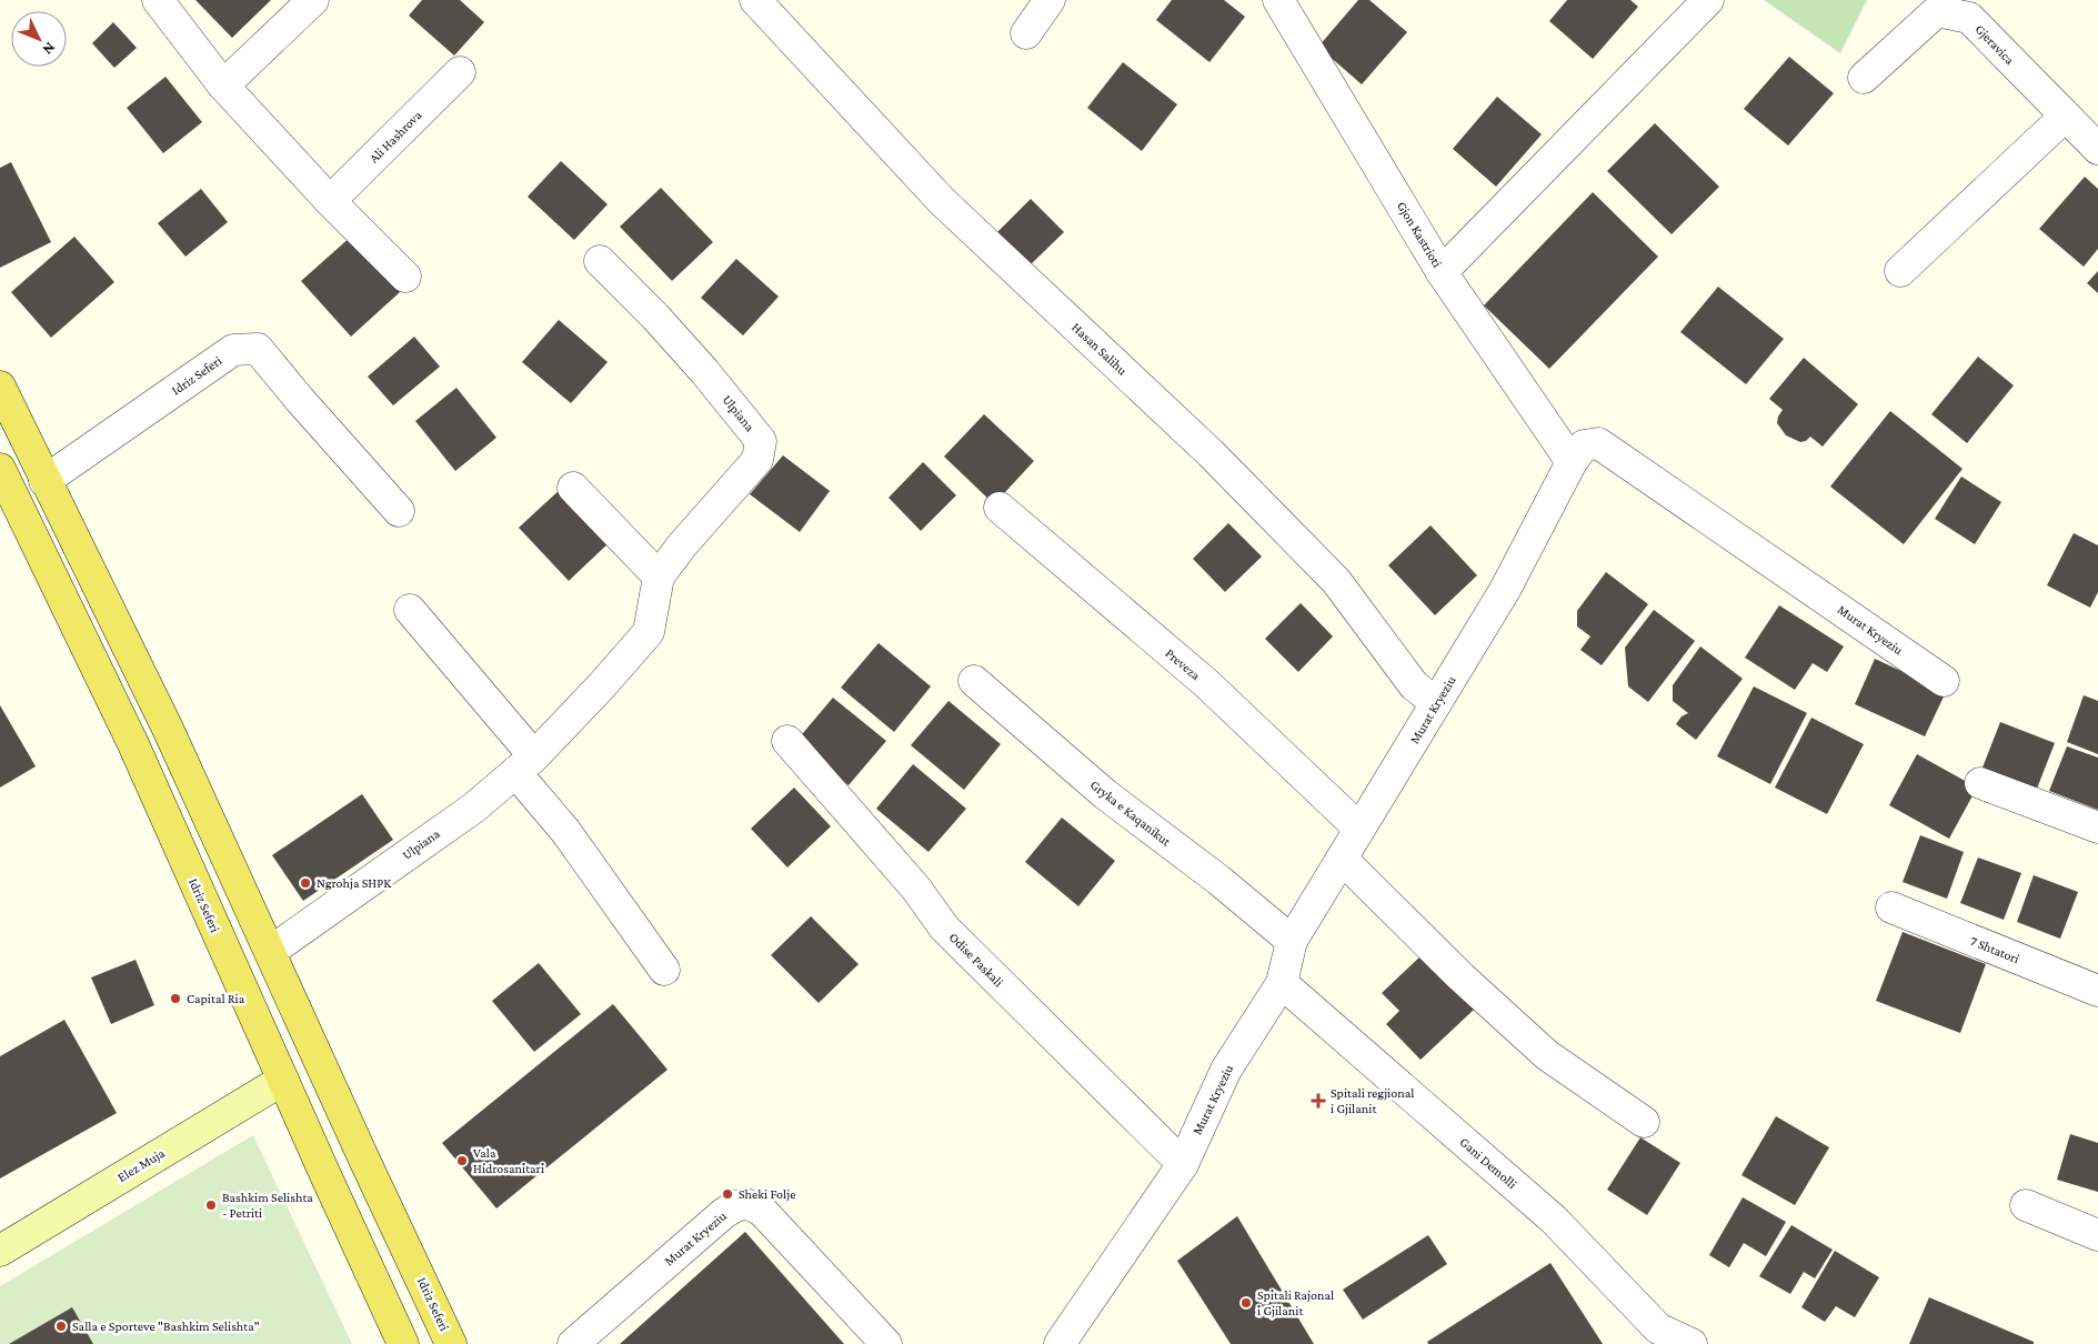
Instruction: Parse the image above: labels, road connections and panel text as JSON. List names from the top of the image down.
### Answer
{
  "streets": {
    "main road": ["Idriz Seferi", "Elez Muja"],
    "street": [
      "Gjeravica",
      "Ali Hashrova",
      "Gjon Kastrioti",
      "Hasan Salihu",
      "Ulpiana",
      "Murat Kryeziu",
      "Preveza",
      "Gryka e Kaqanikut",
      "7 Shtatori",
      "Odise Paskali",
      "Gani Demolli"
    ]
  },
  "crossings": [
    ["Gjon Kastrioti", "Murat Kryeziu"],
    ["Hasan Salihu", "Murat Kryeziu"],
    ["Idriz Seferi", "Ulpiana"],
    ["Idriz Seferi", "Elez Muja"],
    ["Murat Kryeziu", "Preveza"],
    ["Murat Kryeziu", "Gryka e Kaqanikut"],
    ["Murat Kryeziu", "Odise Paskali"],
    ["Murat Kryeziu", "Gani Demolli"]
  ],
  "places": {
    "other": [
      "Ngrohja SHPK",
      "Capital Ria",
      "Vala Hidrosanitari",
      "Sheki Folje",
      "Bashkim Selishta - Petriti",
      "Spitali Rajonal i Gjilanit",
      "Salla e Sporteve \"Bashkim Selishta\""
    ],
    "health": ["Spitali regjional i Gjilanit"]
  },
  "north": "bottom right"
}
